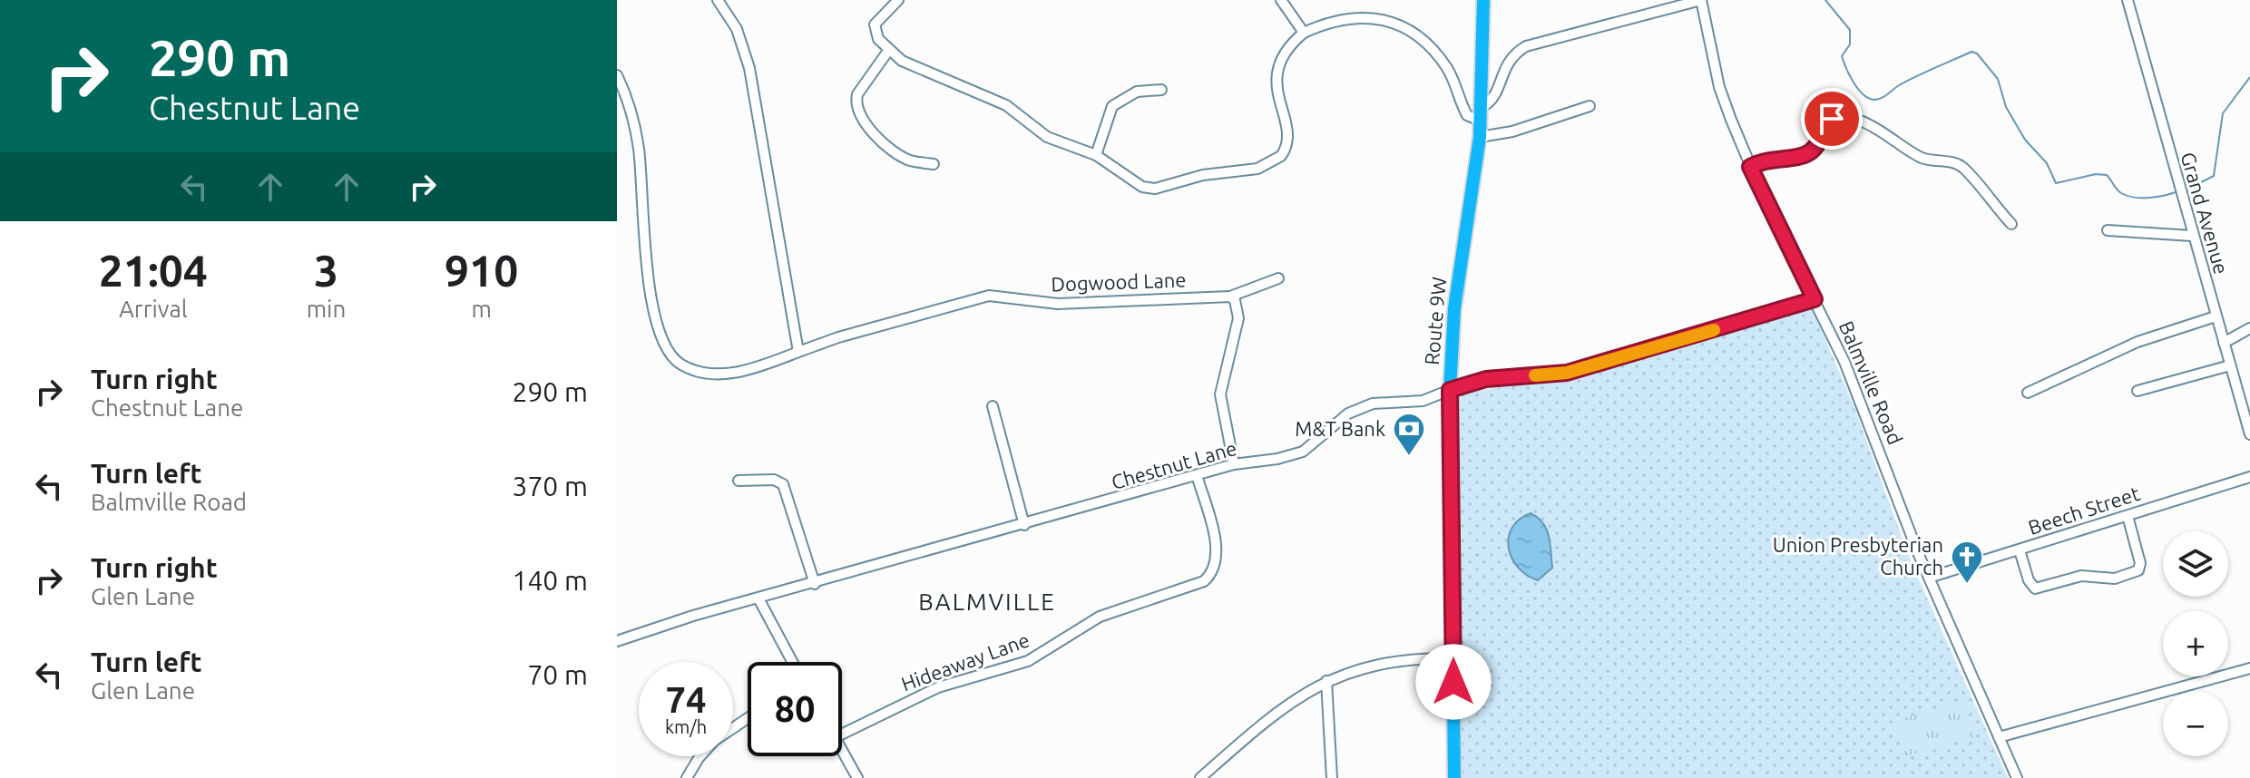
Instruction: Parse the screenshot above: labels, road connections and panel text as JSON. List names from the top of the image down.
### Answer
{
  "streets": {
    "highway": ["Route 9W"],
    "street": [
      "Grand Avenue",
      "Dogwood Lane",
      "Balmville Road",
      "Chestnut Lane",
      "Beech Street",
      "Hideaway Lane"
    ]
  },
  "crossings": [
    ["Route 9W", "Chestnut Lane"],
    ["Balmville Road", "Chestnut Lane"],
    ["Balmville Road", "Beech Street"],
    ["Chestnut Lane", "Hideaway Lane"]
  ],
  "districts": ["BALMVILLE"],
  "places": {
    "bank": ["M&T Bank"],
    "church": ["Union Presbyterian Church"]
  },
  "page": {
    "turn": ["290 m", "Chestnut Lane"],
    "eta": [
      "21:04",
      "Arrival",
      "3",
      "min",
      "910",
      "m"
    ],
    "list": [
      {
        "name": "Turn right",
        "note": "Chestnut Lane",
        "value": "290 m"
      },
      {
        "name": "Turn left",
        "note": "Balmville Road",
        "value": "370 m"
      },
      {
        "name": "Turn right",
        "note": "Glen Lane",
        "value": "140 m"
      },
      {
        "name": "Turn left",
        "note": "Glen Lane",
        "value": "70 m"
      }
    ],
    "map_buttons": ["+", "−"],
    "speed": "74 km/h",
    "limit": "80"
  }
}
